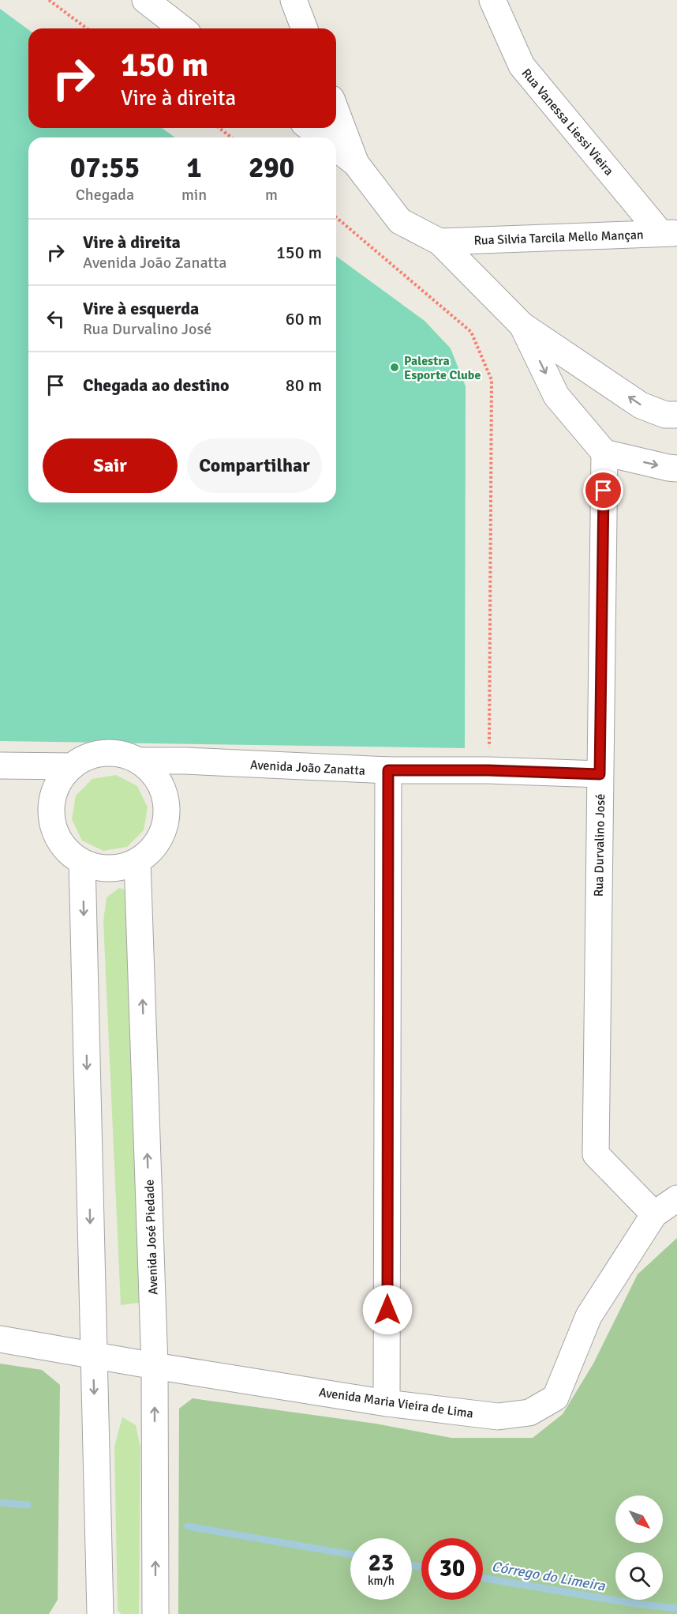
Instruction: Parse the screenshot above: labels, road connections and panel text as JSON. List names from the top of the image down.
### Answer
{
  "streets": {
    "street": [
      "Rua Vanessa Liessi Vieira",
      "Rua Silvia Tarcila Mello Mançan",
      "Avenida João Zanatta",
      "Rua Durvalino José",
      "Avenida José Piedade",
      "Avenida Maria Vieira de Lima"
    ]
  },
  "crossings": [
    ["Rua Vanessa Liessi Vieira", "Rua Silvia Tarcila Mello Mançan"],
    ["Avenida João Zanatta", "Rua Durvalino José"],
    ["Avenida João Zanatta", "Avenida José Piedade"],
    ["Rua Durvalino José", "Avenida Maria Vieira de Lima"],
    ["Avenida José Piedade", "Avenida Maria Vieira de Lima"]
  ],
  "water": ["Córrego do Limeira"],
  "places": ["Palestra Esporte Clube"],
  "north": "bottom right",
  "page": {
    "turn": ["150 m", "Vire à direita"],
    "eta": [
      "07:55",
      "Chegada",
      "1",
      "min",
      "290",
      "m"
    ],
    "list": [
      {
        "name": "Vire à direita",
        "note": "Avenida João Zanatta",
        "value": "150 m"
      },
      {
        "name": "Vire à esquerda",
        "note": "Rua Durvalino José",
        "value": "60 m"
      },
      {
        "name": "Chegada ao destino",
        "value": "80 m"
      }
    ],
    "buttons": ["Sair", "Compartilhar"],
    "speed": "23 km/h",
    "limit": "30"
  }
}
